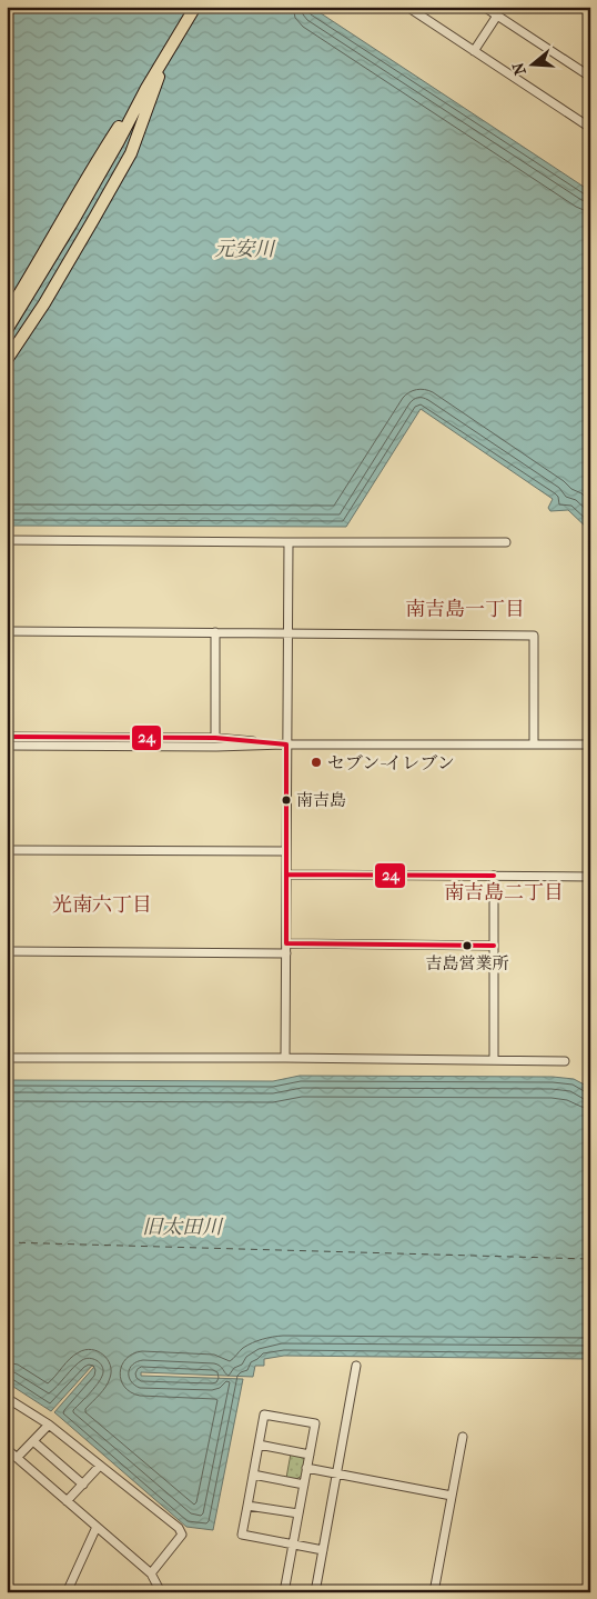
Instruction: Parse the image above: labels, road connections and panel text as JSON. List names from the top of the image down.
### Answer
{
  "districts": ["南吉島一丁目", "南吉島二丁目", "光南六丁目"],
  "water": ["元安川", "旧太田川"],
  "places": ["セブン-イレブン", "南吉島", "吉島営業所"],
  "lines": ["transit line 24"],
  "north": "left"
}
